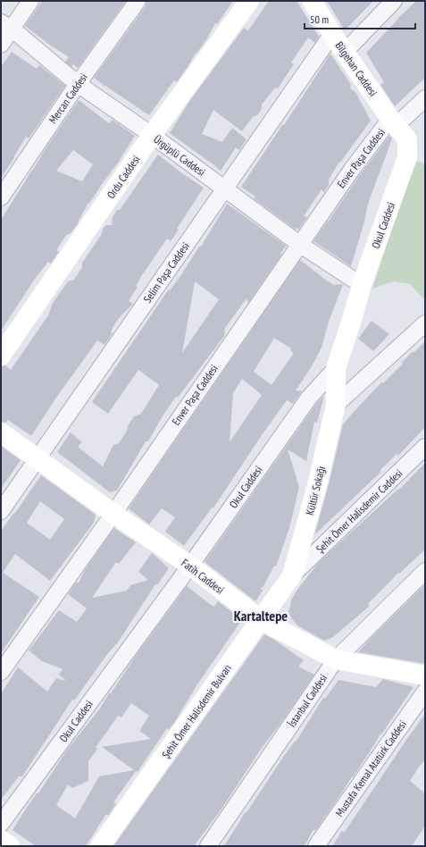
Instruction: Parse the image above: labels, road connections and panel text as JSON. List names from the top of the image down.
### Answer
{
  "streets": {
    "street": [
      "Bilgehan Caddesi",
      "Mercan Caddesi",
      "Ürgüplü Caddesi",
      "Enver Paşa Caddesi",
      "Ordu Caddesi",
      "Okul Caddesi",
      "Selim Paşa Caddesi",
      "Kültür Sokağı",
      "Şehit Ömer Halisdemir Caddesi",
      "Fatih Caddesi",
      "İstanbul Caddesi",
      "Şehit Ömer Halisdemir Bulvarı",
      "Mustafa Kemal Atatürk Caddesi"
    ]
  },
  "crossings": [
    ["Bilgehan Caddesi", "Enver Paşa Caddesi"],
    ["Bilgehan Caddesi", "Okul Caddesi"],
    ["Bilgehan Caddesi", "Selim Paşa Caddesi"],
    ["Mercan Caddesi", "Ürgüplü Caddesi"],
    ["Ürgüplü Caddesi", "Enver Paşa Caddesi"],
    ["Ürgüplü Caddesi", "Ordu Caddesi"],
    ["Ürgüplü Caddesi", "Okul Caddesi"],
    ["Ürgüplü Caddesi", "Selim Paşa Caddesi"],
    ["Enver Paşa Caddesi", "Okul Caddesi"],
    ["Enver Paşa Caddesi", "Fatih Caddesi"],
    ["Okul Caddesi", "Kültür Sokağı"],
    ["Okul Caddesi", "Fatih Caddesi"],
    ["Selim Paşa Caddesi", "Fatih Caddesi"],
    ["Kültür Sokağı", "Şehit Ömer Halisdemir Caddesi"],
    ["Kültür Sokağı", "Şehit Ömer Halisdemir Bulvarı"],
    ["Şehit Ömer Halisdemir Caddesi", "Şehit Ömer Halisdemir Bulvarı"],
    ["Fatih Caddesi", "İstanbul Caddesi"],
    ["Fatih Caddesi", "Şehit Ömer Halisdemir Bulvarı"]
  ],
  "districts": ["Kartaltepe"],
  "scale_bar": "50 m"
}
